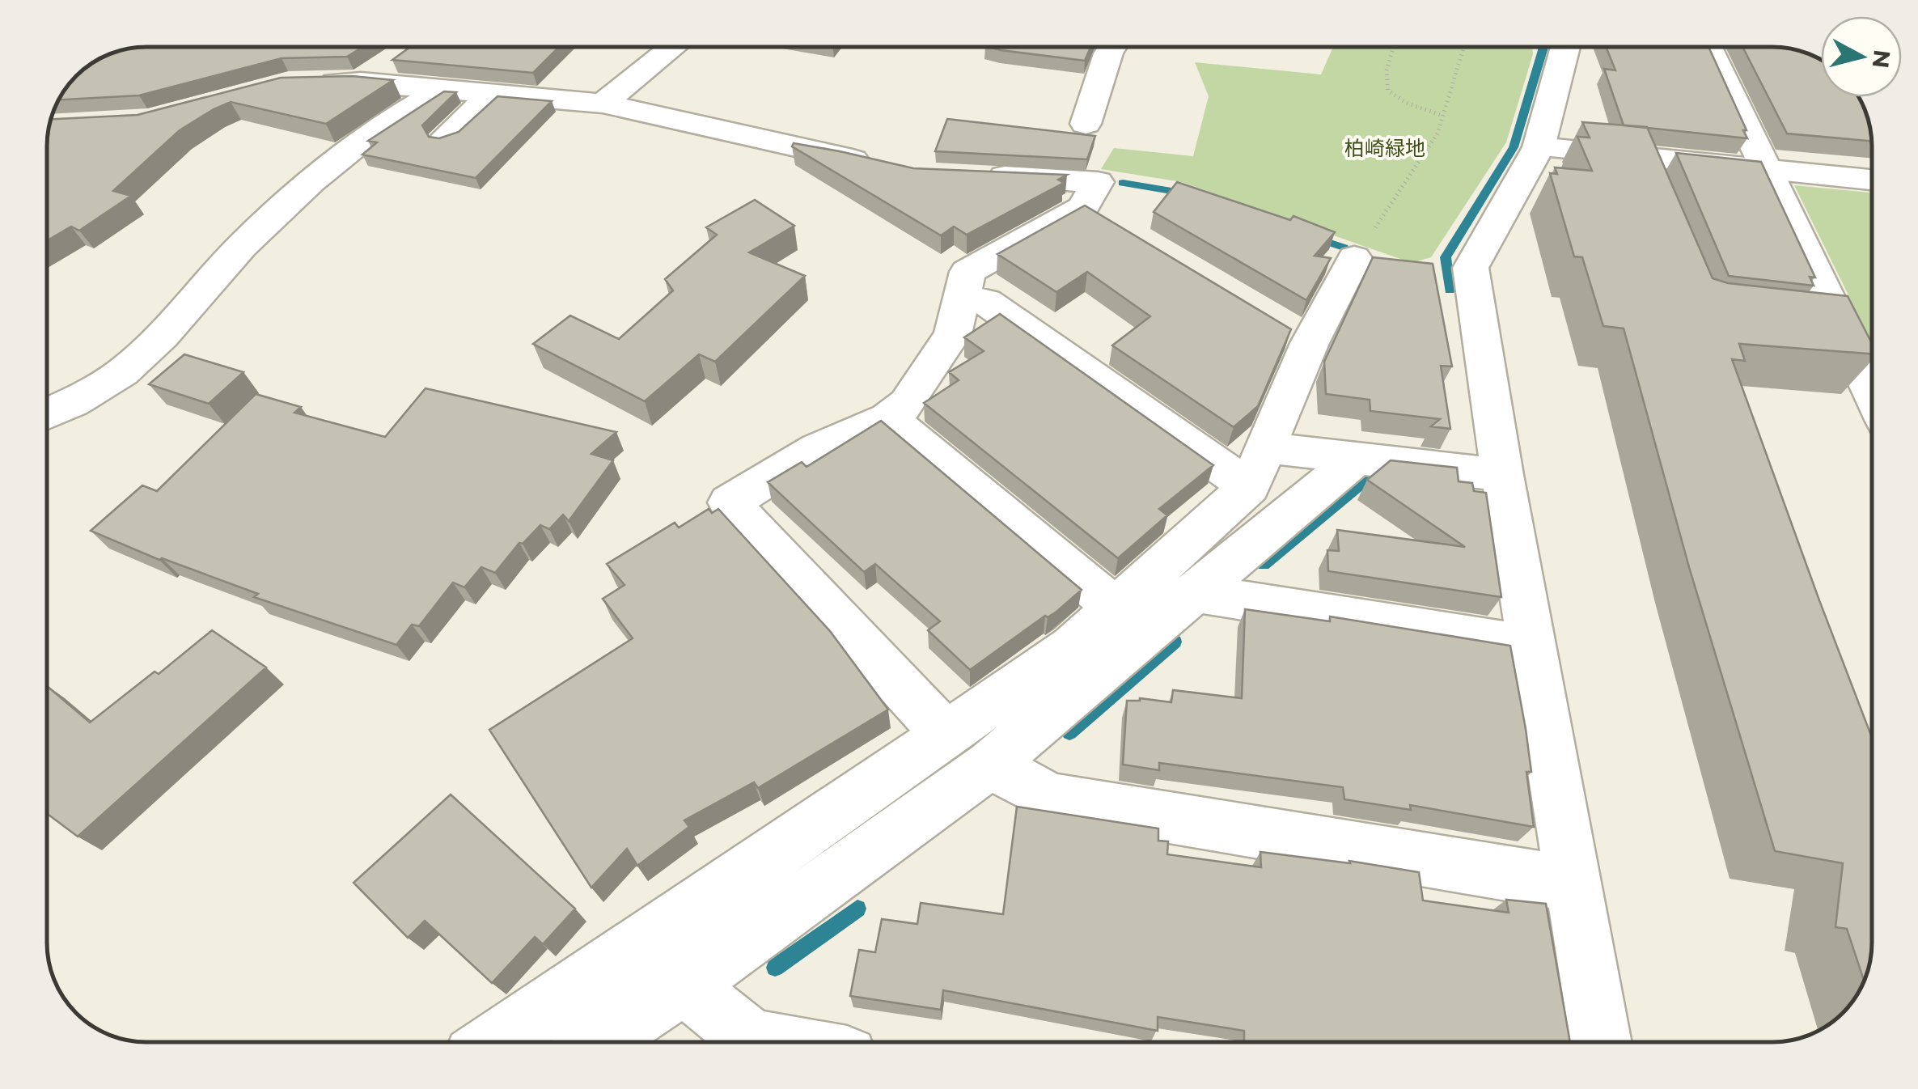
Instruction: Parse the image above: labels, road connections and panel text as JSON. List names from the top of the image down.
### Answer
{
  "parks": ["柏崎緑地"],
  "north": "right"
}
